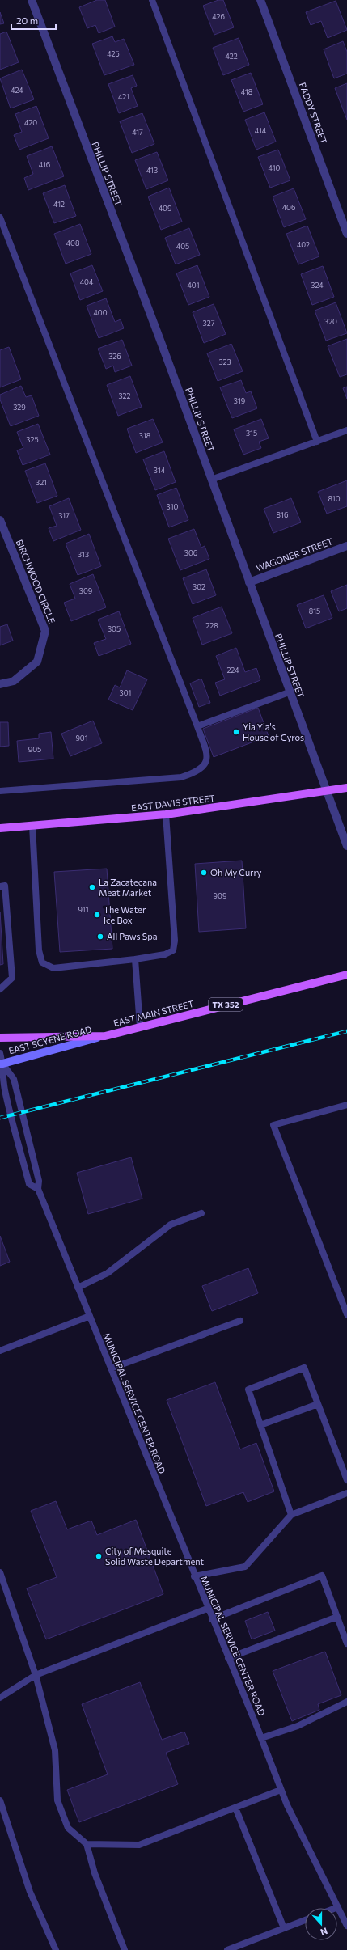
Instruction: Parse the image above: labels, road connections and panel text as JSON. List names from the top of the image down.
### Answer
{
  "streets": {
    "main road": ["EAST DAVIS STREET", "TX 352", "EAST MAIN STREET"],
    "street": [
      "PADDY STREET",
      "PHILLIP STREET",
      "WAGONER STREET",
      "BIRCHWOOD CIRCLE",
      "EAST SCYENE ROAD"
    ],
    "lane": ["MUNICIPAL SERVICE CENTER ROAD"]
  },
  "crossings": [
    ["PHILLIP STREET", "WAGONER STREET"],
    ["PHILLIP STREET", "EAST DAVIS STREET"],
    ["EAST MAIN STREET", "EAST SCYENE ROAD"],
    ["EAST SCYENE ROAD", "MUNICIPAL SERVICE CENTER ROAD"]
  ],
  "places": [
    "Yia Yia's House of Gyros",
    "Oh My Curry",
    "La Zacatecana Meat Market",
    "The Water Ice Box",
    "All Paws Spa",
    "City of Mesquite Solid Waste Department"
  ],
  "house_numbers": [
    "426",
    "425",
    "422",
    "424",
    "418",
    "421",
    "420",
    "414",
    "417",
    "416",
    "410",
    "413",
    "412",
    "406",
    "409",
    "408",
    "402",
    "405",
    "404",
    "401",
    "324",
    "400",
    "320",
    "327",
    "326",
    "323",
    "322",
    "319",
    "329",
    "315",
    "318",
    "325",
    "314",
    "321",
    "810",
    "310",
    "816",
    "317",
    "306",
    "313",
    "302",
    "309",
    "815",
    "228",
    "305",
    "224",
    "301",
    "901",
    "905",
    "909",
    "911"
  ],
  "scale_bar": "20 m",
  "north": "bottom"
}
